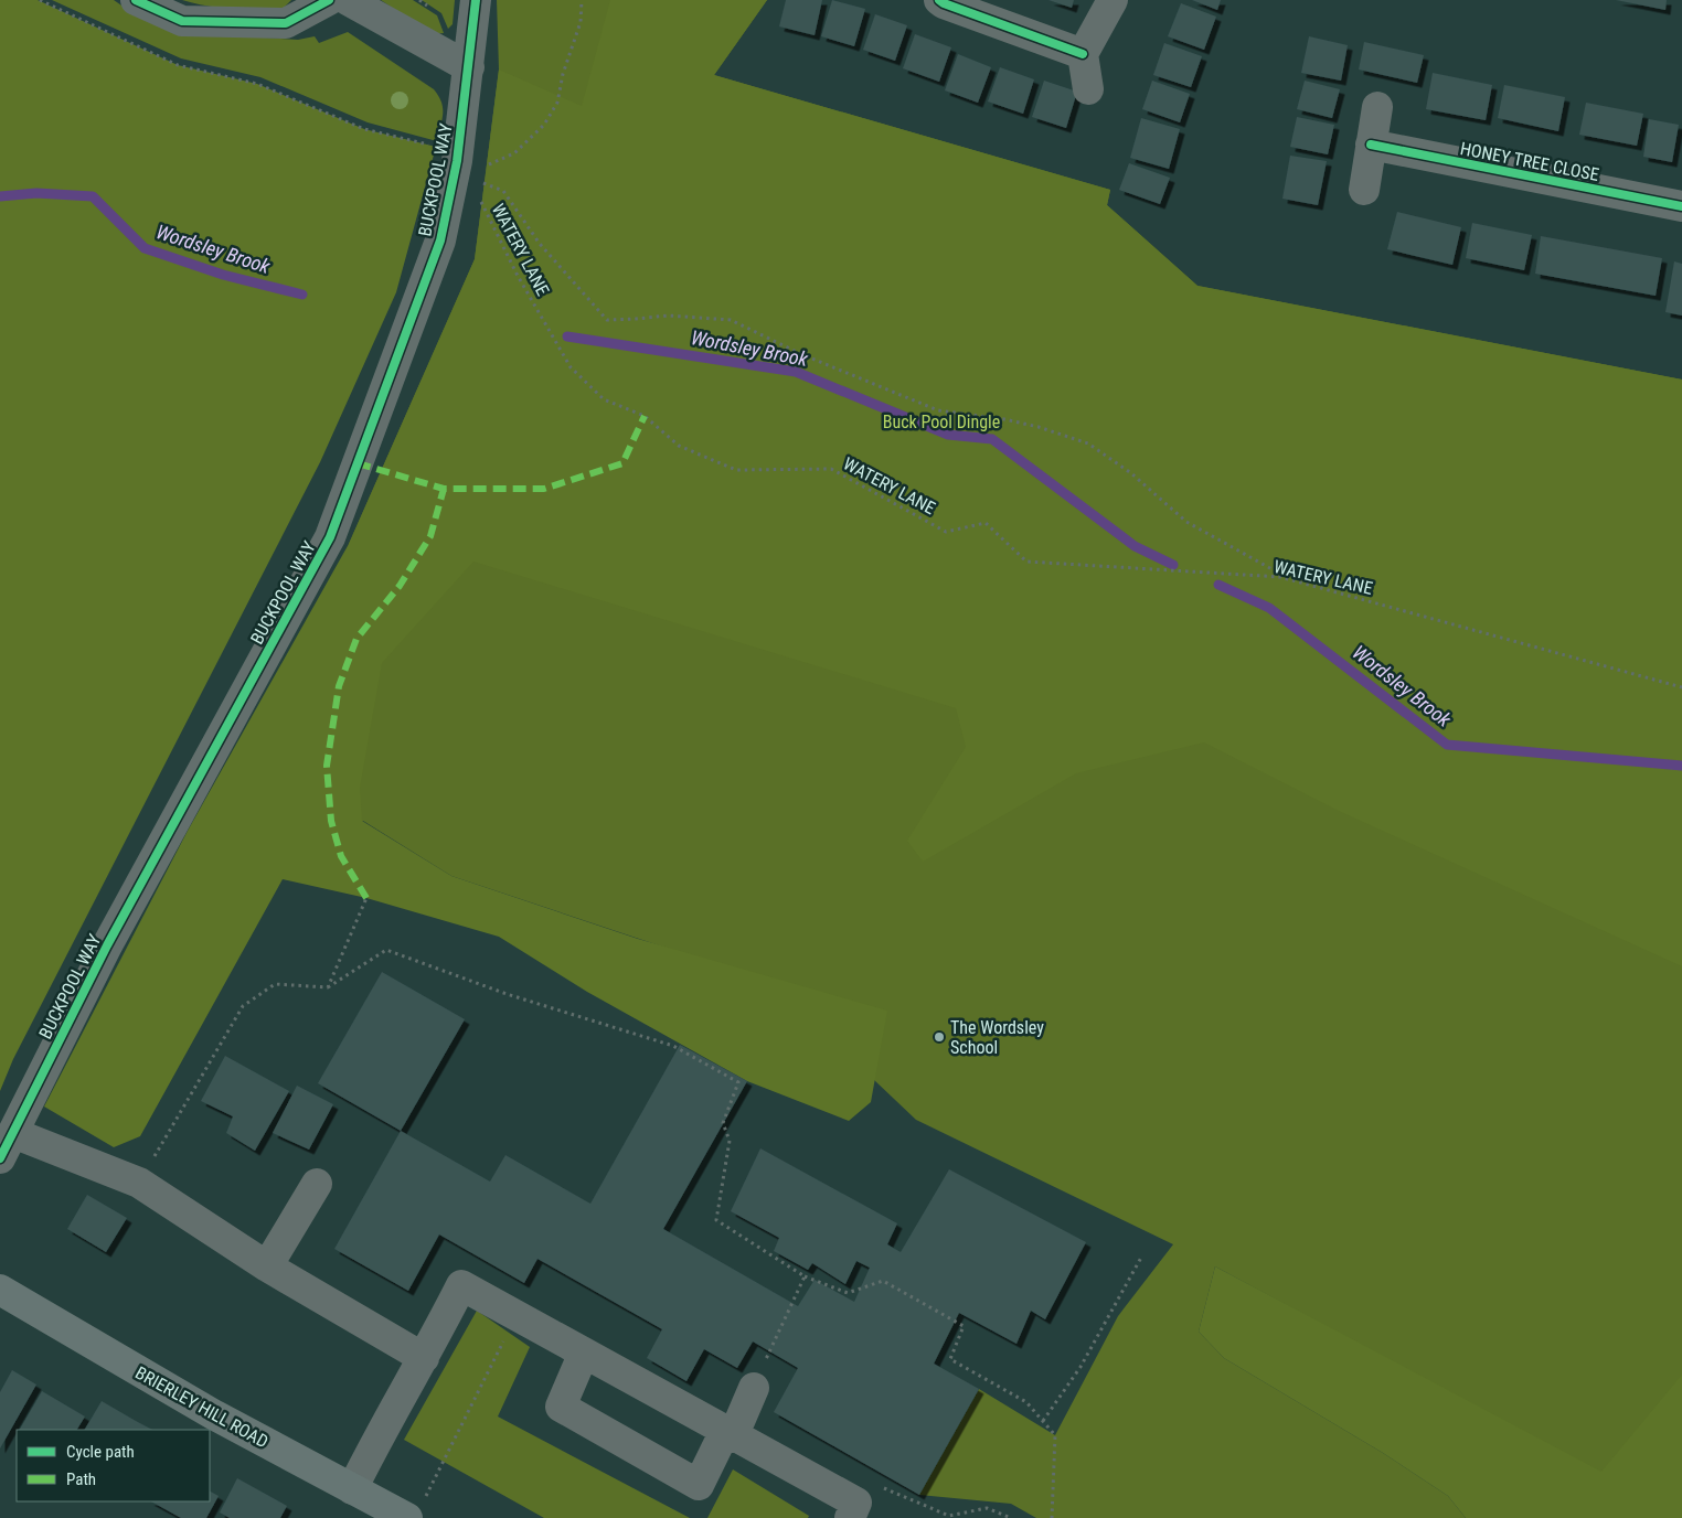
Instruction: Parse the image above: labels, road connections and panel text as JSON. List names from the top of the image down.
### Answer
{
  "streets": {
    "main road": ["BRIERLEY HILL ROAD"],
    "street": ["HONEY TREE CLOSE", "BUCKPOOL WAY"],
    "path": ["WATERY LANE"]
  },
  "crossings": [
    ["BUCKPOOL WAY", "WATERY LANE"]
  ],
  "water": ["Wordsley Brook"],
  "parks": ["Buck Pool Dingle"],
  "places": ["The Wordsley School"],
  "legend": ["Cycle path", "Path"]
}
